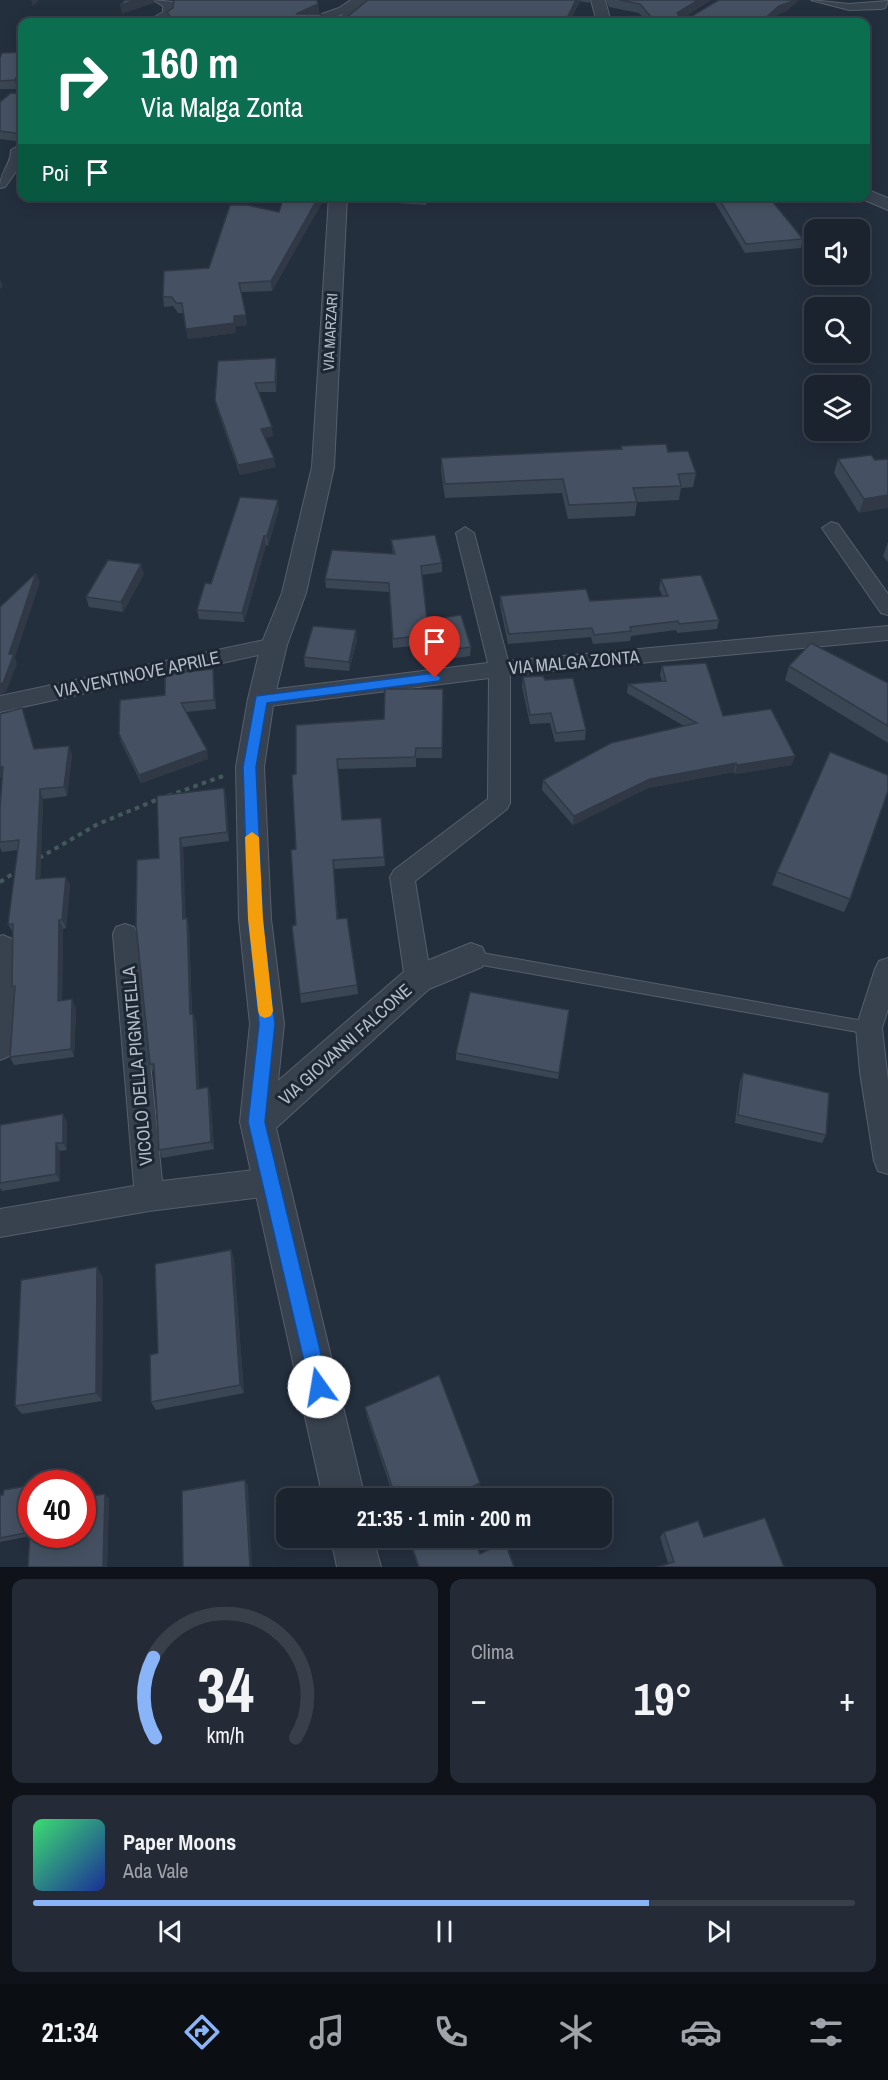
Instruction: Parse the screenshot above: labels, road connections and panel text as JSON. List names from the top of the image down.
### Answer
{
  "streets": {
    "street": [
      "VIA MARZARI",
      "VIA MALGA ZONTA",
      "VIA VENTINOVE APRILE",
      "VIA GIOVANNI FALCONE",
      "VICOLO DELLA PIGNATELLA"
    ]
  },
  "crossings": [
    ["VIA MARZARI", "VIA MALGA ZONTA"],
    ["VIA MARZARI", "VIA VENTINOVE APRILE"],
    ["VIA MARZARI", "VIA GIOVANNI FALCONE"]
  ],
  "page": {
    "turn": ["160 m", "Via Malga Zonta"],
    "then": "Poi",
    "limit": "40",
    "trip": "21:35 · 1 min · 200 m",
    "tile": "Clima",
    "heat": ["−", "19°", "+"],
    "song": ["Paper Moons", "Ada Vale"],
    "tabs": "21:34",
    "gauge": ["34", "km/h"]
  }
}
